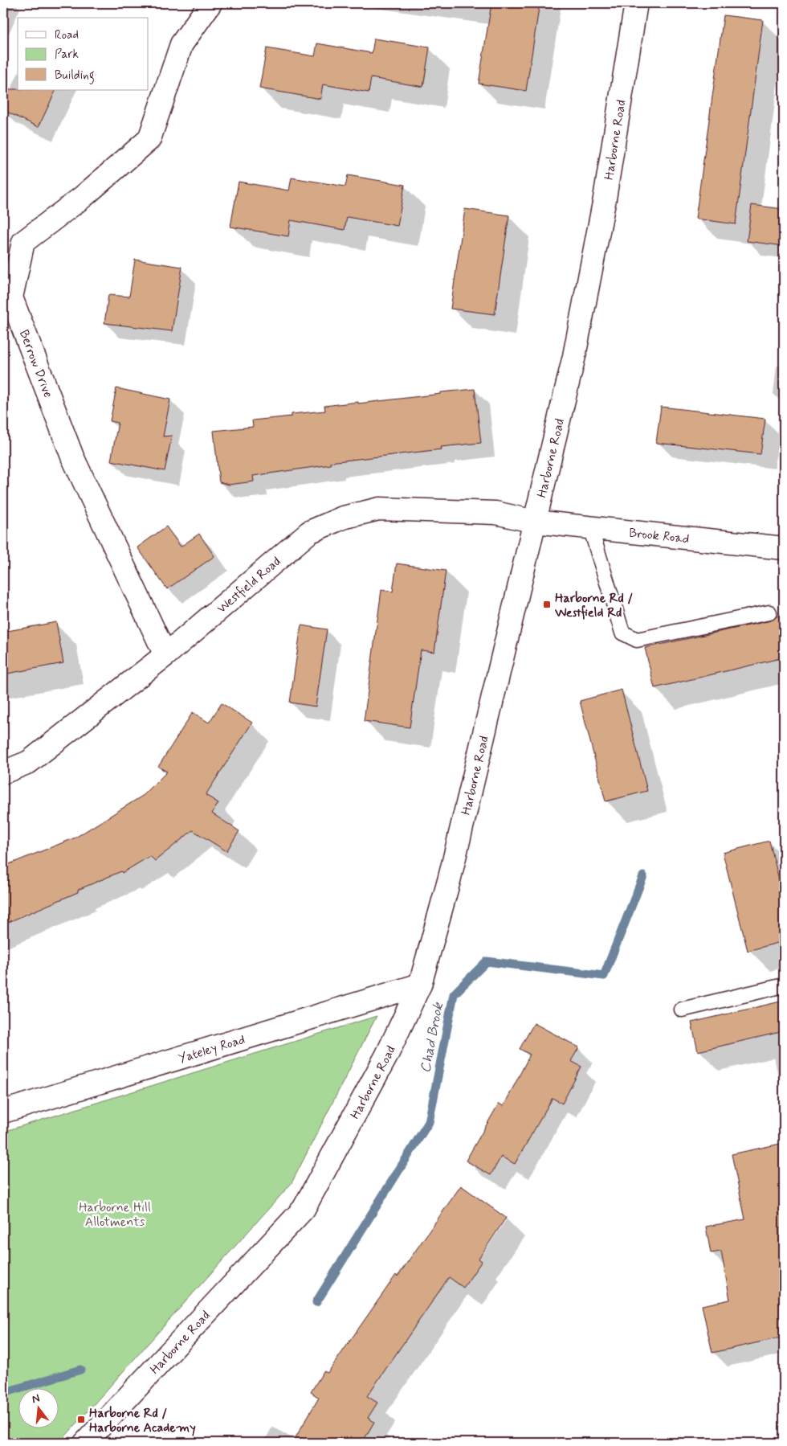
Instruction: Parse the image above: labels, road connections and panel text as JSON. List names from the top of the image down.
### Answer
{
  "streets": {
    "street": [
      "Harborne Road",
      "Berrow Drive",
      "Brook Road",
      "Westfield Road",
      "Yateley Road"
    ]
  },
  "crossings": [
    ["Harborne Road", "Brook Road"],
    ["Harborne Road", "Westfield Road"],
    ["Harborne Road", "Yateley Road"],
    ["Berrow Drive", "Westfield Road"],
    ["Brook Road", "Westfield Road"]
  ],
  "water": ["Chad Brook"],
  "parks": ["Harborne Hill Allotments"],
  "places": {
    "transit": ["Harborne Rd / Westfield Rd", "Harborne Rd / Harborne Academy"]
  },
  "legend": ["Road", "Park", "Building"],
  "north": "top"
}
